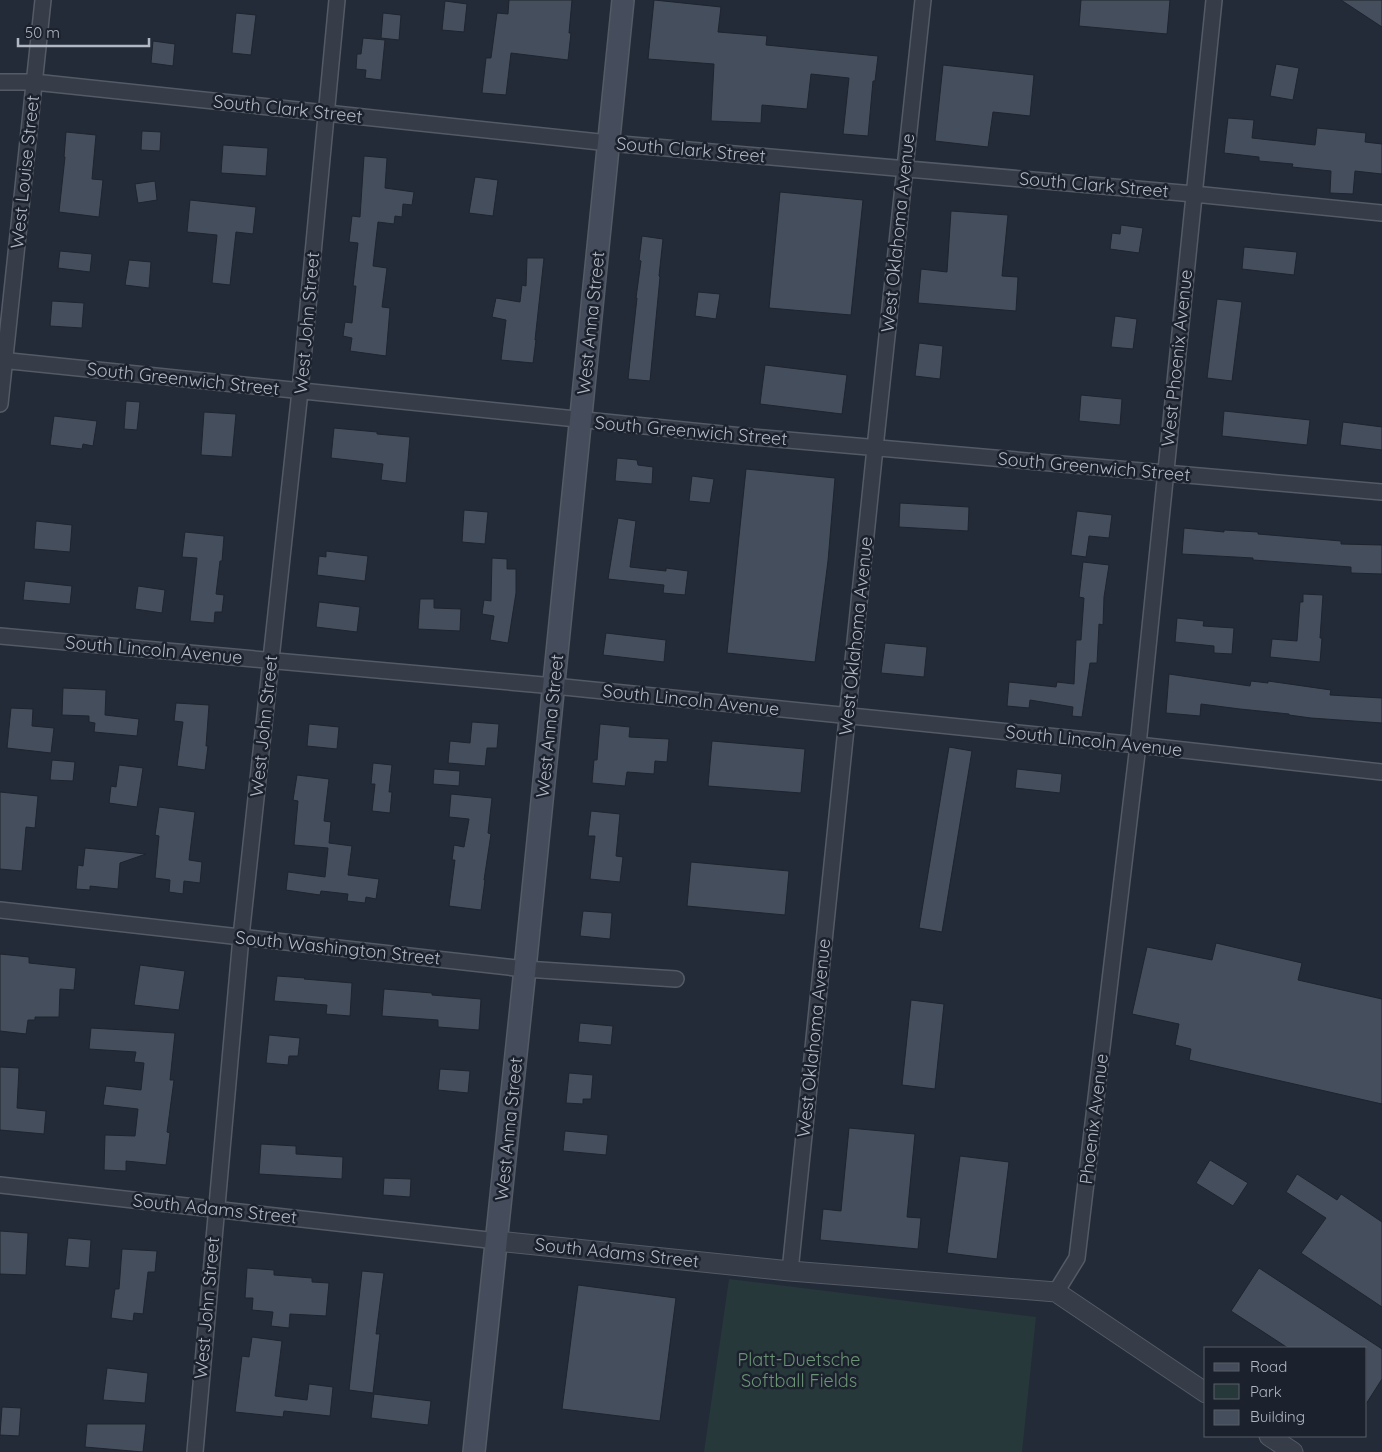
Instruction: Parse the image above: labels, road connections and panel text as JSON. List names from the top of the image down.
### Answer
{
  "streets": {
    "main road": ["West Anna Street"],
    "street": [
      "South Clark Street",
      "West Louise Street",
      "West Oklahoma Avenue",
      "West John Street",
      "West Phoenix Avenue",
      "South Greenwich Street",
      "South Lincoln Avenue",
      "South Washington Street",
      "Phoenix Avenue",
      "South Adams Street"
    ]
  },
  "crossings": [
    ["South Clark Street", "West Louise Street"],
    ["South Clark Street", "West Oklahoma Avenue"],
    ["South Clark Street", "West John Street"],
    ["South Clark Street", "West Anna Street"],
    ["South Clark Street", "West Phoenix Avenue"],
    ["West Louise Street", "South Greenwich Street"],
    ["West Oklahoma Avenue", "South Greenwich Street"],
    ["West Oklahoma Avenue", "South Lincoln Avenue"],
    ["West Oklahoma Avenue", "South Adams Street"],
    ["West John Street", "South Greenwich Street"],
    ["West John Street", "South Lincoln Avenue"],
    ["West John Street", "South Washington Street"],
    ["West John Street", "South Adams Street"],
    ["West Anna Street", "South Greenwich Street"],
    ["West Anna Street", "South Lincoln Avenue"],
    ["West Anna Street", "South Washington Street"],
    ["West Anna Street", "South Adams Street"],
    ["West Phoenix Avenue", "South Greenwich Street"],
    ["West Phoenix Avenue", "South Lincoln Avenue"],
    ["West Phoenix Avenue", "Phoenix Avenue"],
    ["South Lincoln Avenue", "Phoenix Avenue"],
    ["Phoenix Avenue", "South Adams Street"]
  ],
  "parks": ["Platt-Duetsche Softball Fields"],
  "legend": ["Road", "Park", "Building"],
  "scale_bar": "50 m"
}
